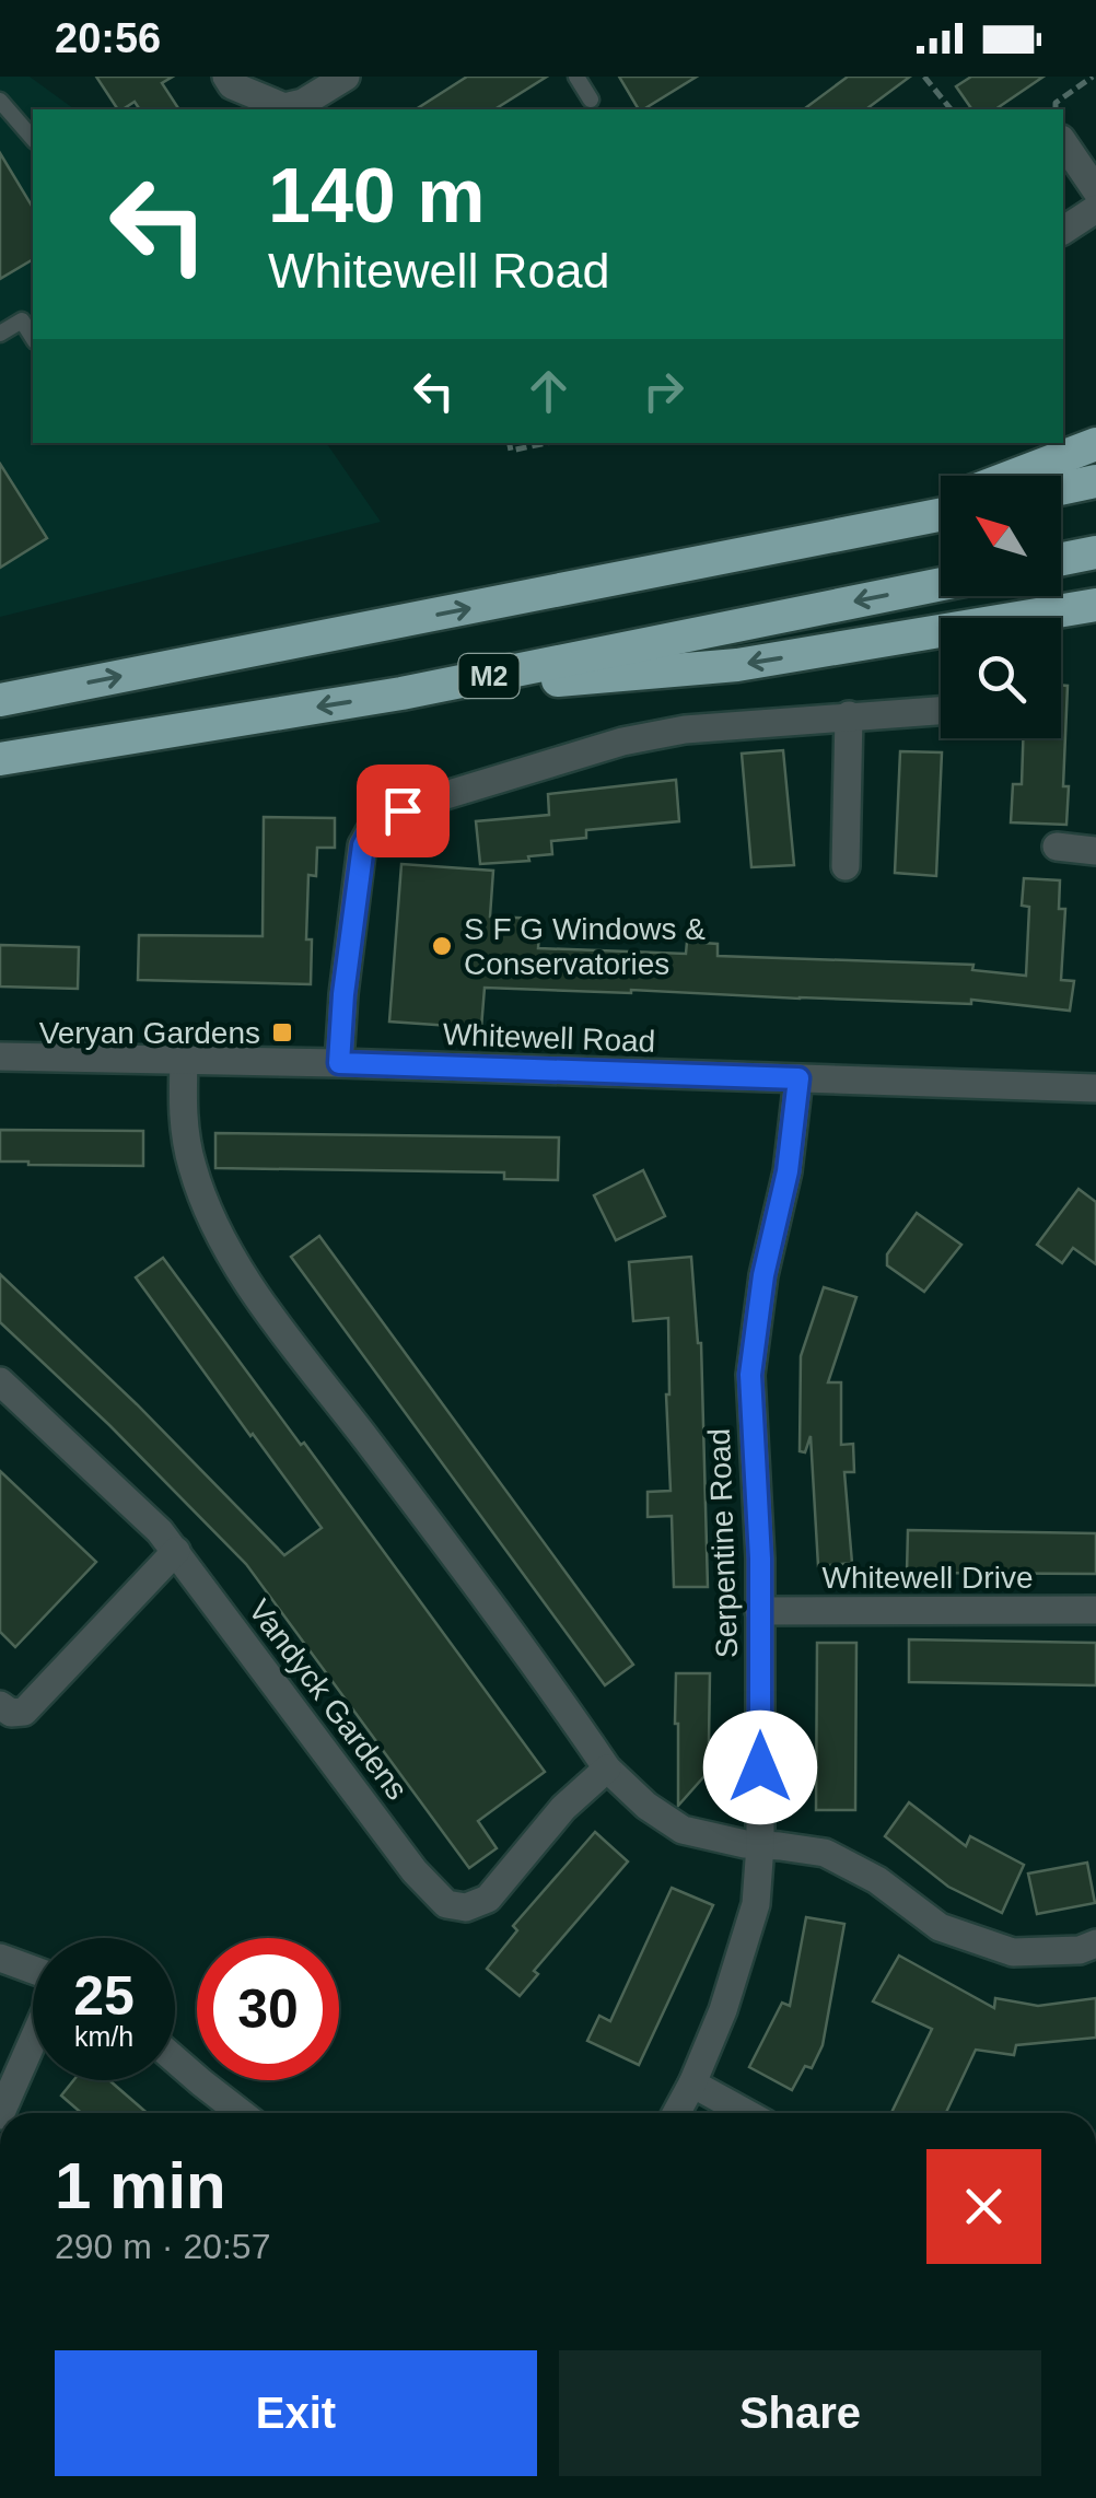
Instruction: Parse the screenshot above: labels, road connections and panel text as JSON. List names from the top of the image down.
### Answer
{
  "streets": {
    "highway": ["M2"],
    "street": [
      "Whitewell Road",
      "Serpentine Road",
      "Whitewell Drive",
      "Vandyck Gardens"
    ]
  },
  "crossings": [
    ["Whitewell Road", "Serpentine Road"],
    ["Serpentine Road", "Whitewell Drive"]
  ],
  "places": {
    "other": ["S F G Windows & Conservatories"],
    "transit": ["Veryan Gardens"]
  },
  "north": "top left",
  "page": {
    "status": "20:56",
    "turn": ["140 m", "Whitewell Road"],
    "speed": "25 km/h",
    "limit": "30",
    "heading": ["1 min", "290 m · 20:57"],
    "buttons": ["Exit", "Share"]
  }
}
